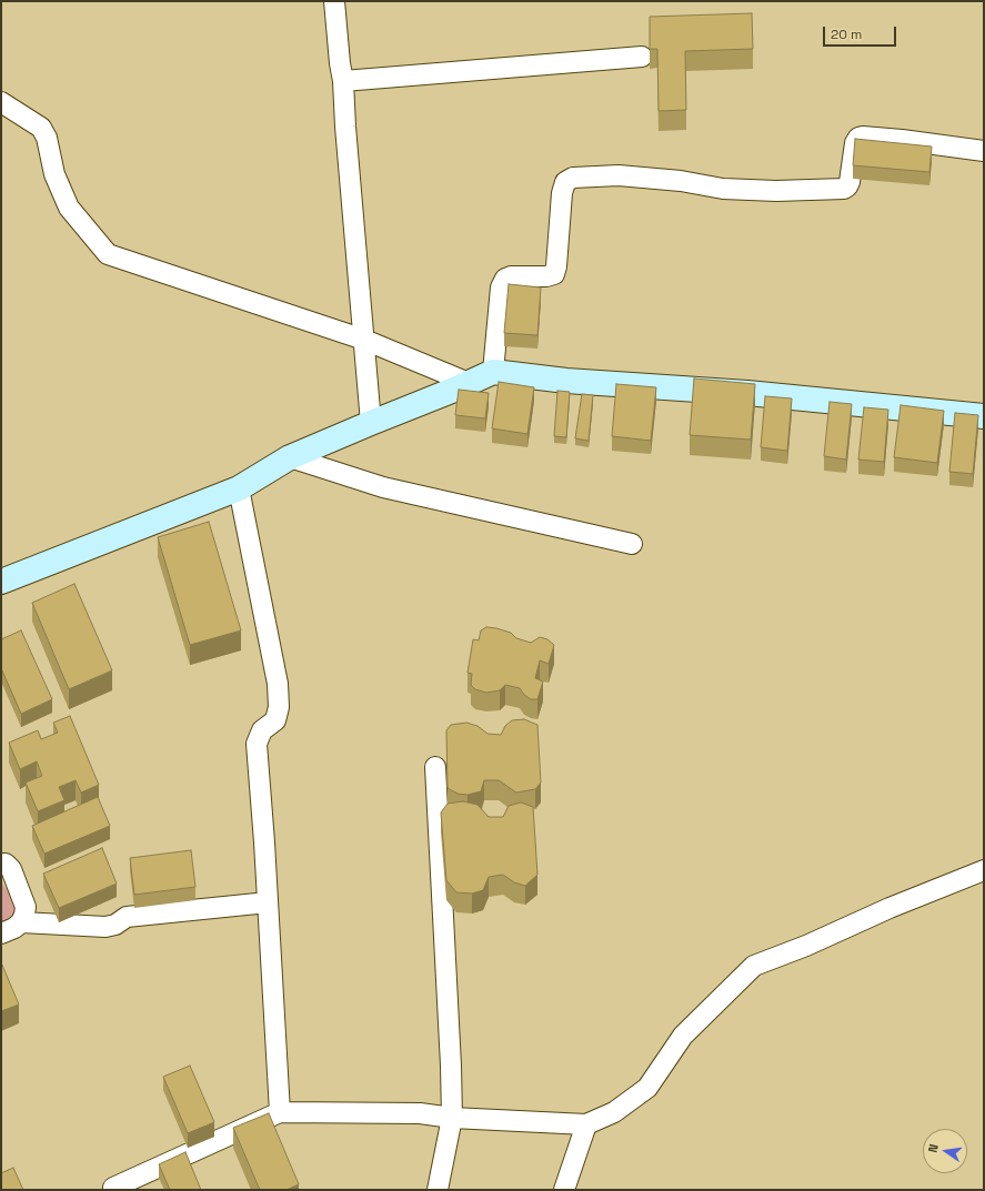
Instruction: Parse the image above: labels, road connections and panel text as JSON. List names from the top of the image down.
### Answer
{
  "scale_bar": "20 m",
  "north": "left"
}
